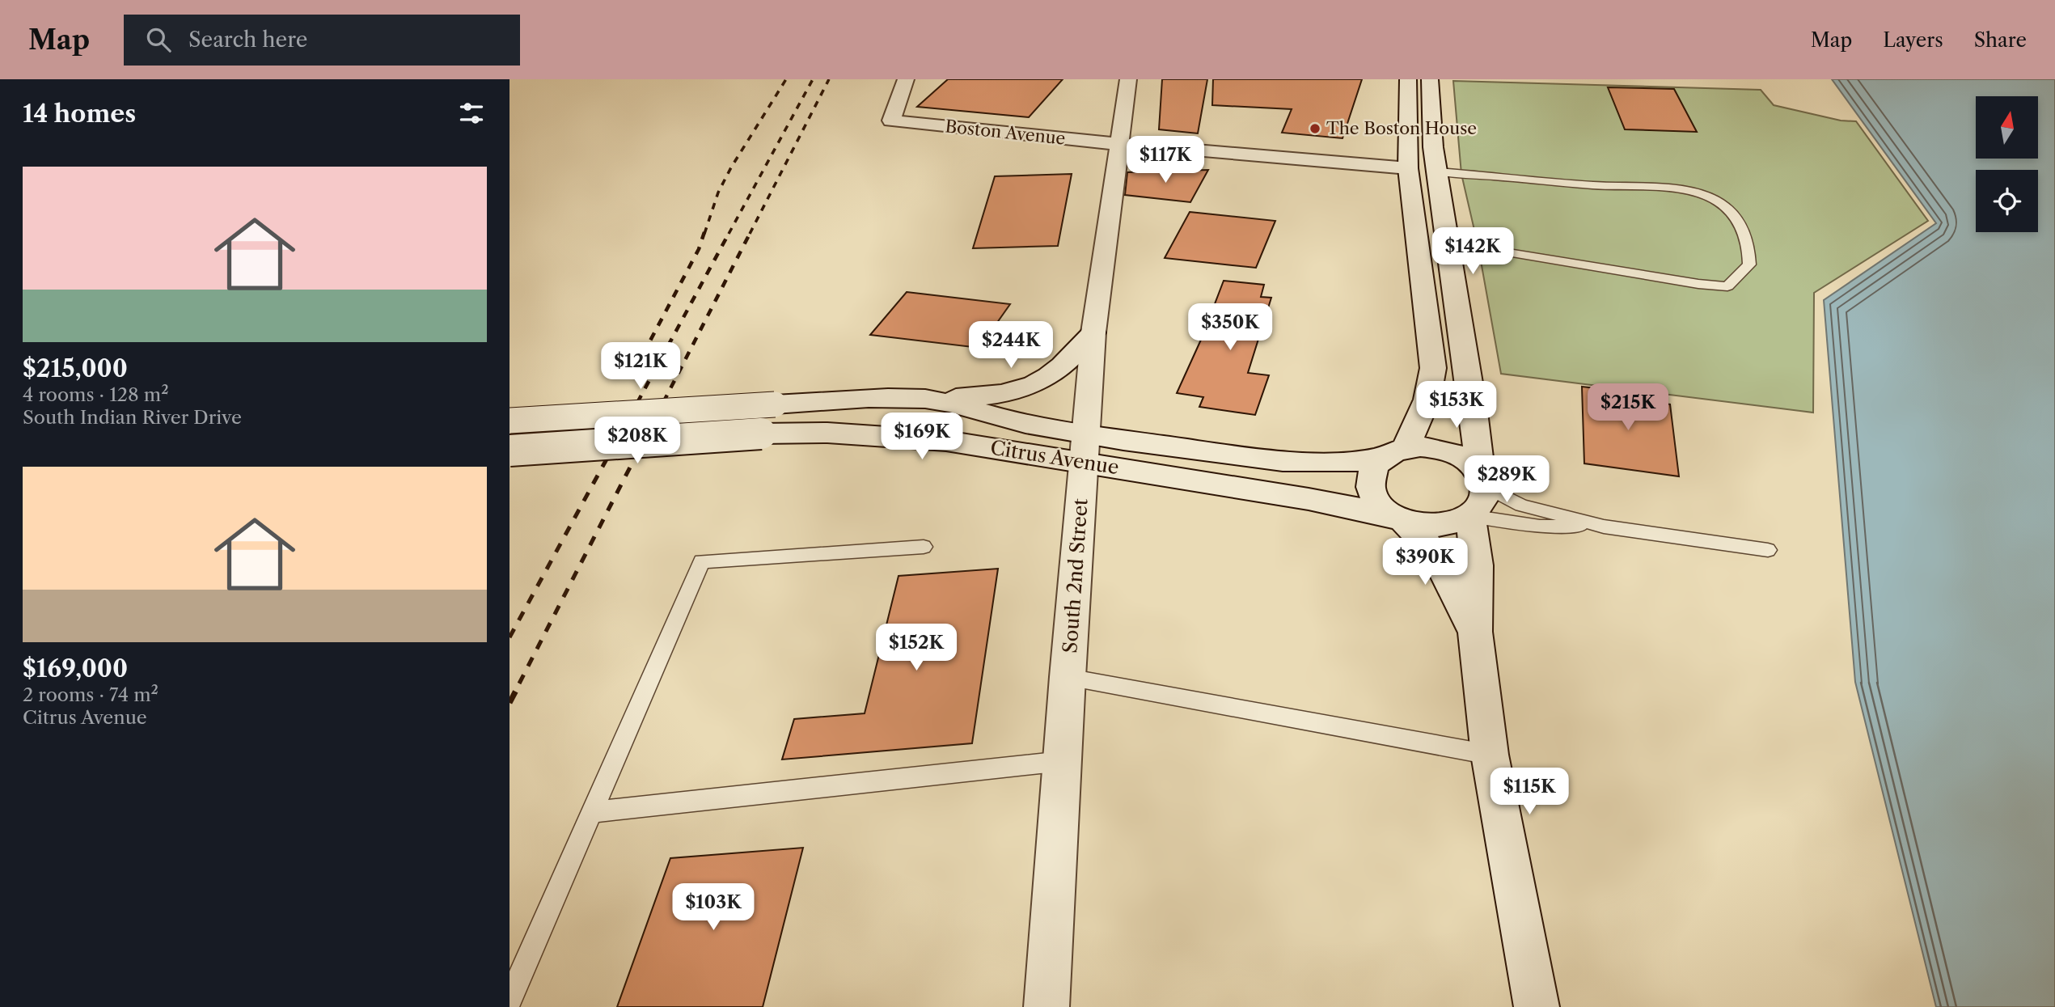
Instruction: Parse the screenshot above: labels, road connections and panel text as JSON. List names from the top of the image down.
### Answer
{
  "streets": {
    "street": ["Boston Avenue", "Citrus Avenue", "South 2nd Street"]
  },
  "crossings": [
    ["Boston Avenue", "South 2nd Street"],
    ["Citrus Avenue", "South 2nd Street"]
  ],
  "places": ["The Boston House"],
  "north": "top",
  "page": {
    "header": "Map",
    "search": "Search here",
    "nav": ["Map", "Layers", "Share"],
    "heading": "14 homes",
    "price": [
      "$117K",
      "$142K",
      "$350K",
      "$244K",
      "$121K",
      "$153K",
      "$215K",
      "$169K",
      "$208K",
      "$289K",
      "$390K",
      "$152K",
      "$115K",
      "$103K"
    ],
    "list": [
      {
        "name": "$215,000",
        "note": "4 rooms · 128 m² · South Indian River Drive"
      },
      {
        "name": "$169,000",
        "note": "2 rooms · 74 m² · Citrus Avenue"
      }
    ]
  }
}
